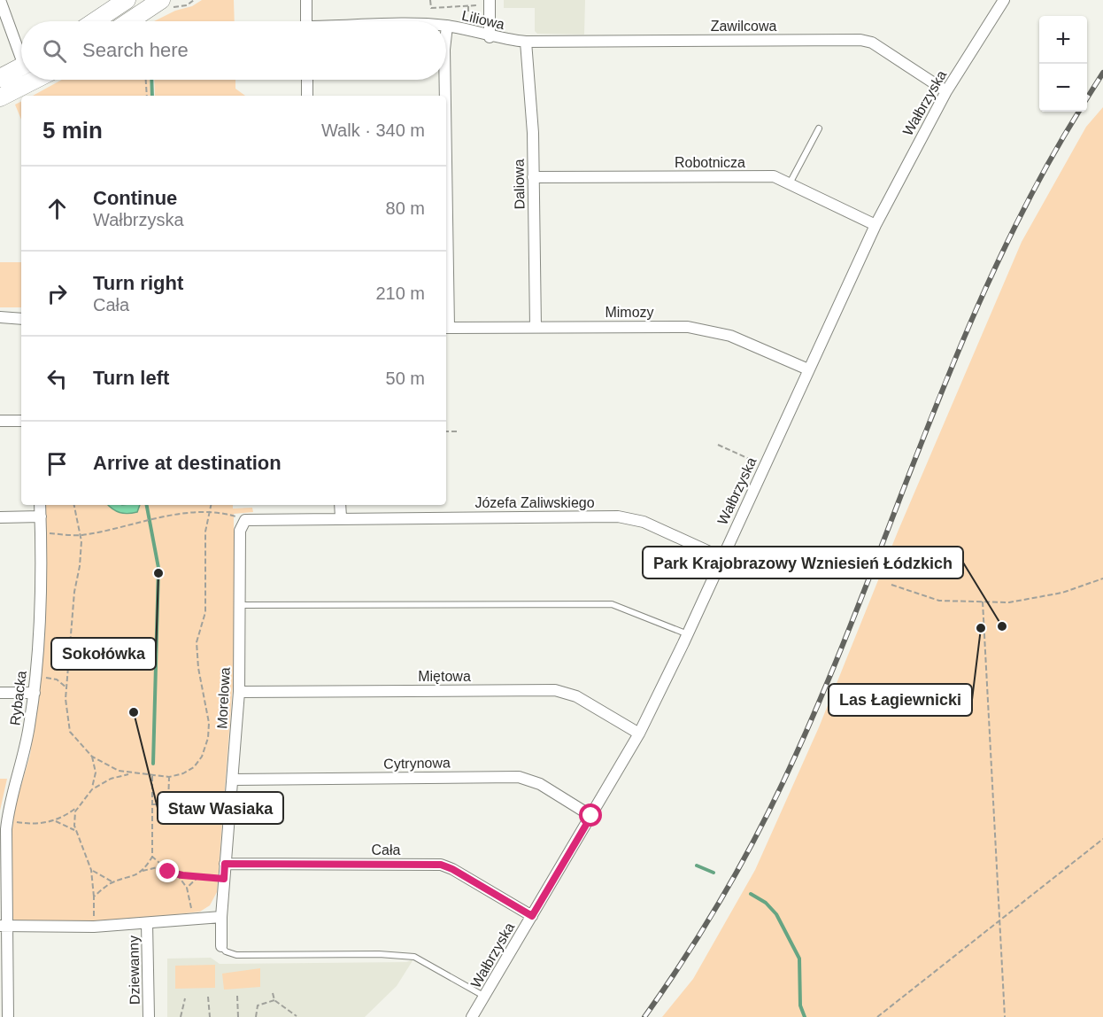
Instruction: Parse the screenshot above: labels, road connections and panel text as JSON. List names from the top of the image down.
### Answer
{
  "streets": {
    "street": [
      "Liliowa",
      "Zawilcowa",
      "Wałbrzyska",
      "Robotnicza",
      "Daliowa",
      "Mimozy",
      "Józefa Zaliwskiego",
      "Miętowa",
      "Rybacka",
      "Morelowa",
      "Cytrynowa",
      "Cała",
      "Dziewanny"
    ]
  },
  "crossings": [
    ["Liliowa", "Zawilcowa"],
    ["Liliowa", "Daliowa"],
    ["Zawilcowa", "Wałbrzyska"],
    ["Zawilcowa", "Daliowa"],
    ["Wałbrzyska", "Robotnicza"],
    ["Wałbrzyska", "Mimozy"],
    ["Wałbrzyska", "Józefa Zaliwskiego"],
    ["Wałbrzyska", "Miętowa"],
    ["Wałbrzyska", "Cytrynowa"],
    ["Wałbrzyska", "Cała"],
    ["Robotnicza", "Daliowa"],
    ["Daliowa", "Mimozy"],
    ["Józefa Zaliwskiego", "Morelowa"],
    ["Miętowa", "Morelowa"],
    ["Morelowa", "Cytrynowa"],
    ["Morelowa", "Cała"]
  ],
  "places": [
    "Sokołówka",
    "Park Krajobrazowy Wzniesień Łódzkich",
    "Las Łagiewnicki",
    "Staw Wasiaka"
  ],
  "page": {
    "map_buttons": ["+", "−"],
    "search": "Search here",
    "heading": ["5 min", "Walk · 340 m"],
    "list": [
      ["Continue", "Wałbrzyska", "80 m"],
      ["Turn right", "Cała", "210 m"],
      ["Turn left", "50 m"],
      "Arrive at destination"
    ]
  }
}
